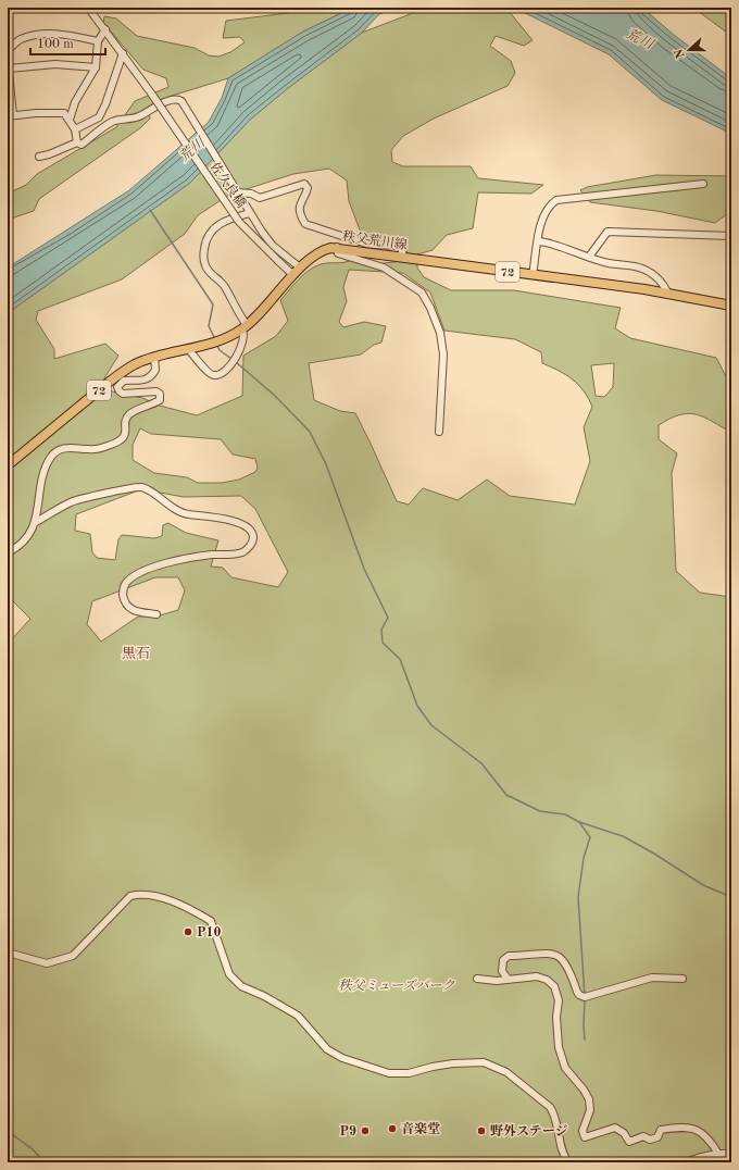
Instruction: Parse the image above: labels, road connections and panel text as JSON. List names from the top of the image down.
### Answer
{
  "streets": {
    "main road": ["秩父荒川線", "72"],
    "street": ["佐久良橋"]
  },
  "crossings": [
    ["佐久良橋", "秩父荒川線"]
  ],
  "districts": ["黒石"],
  "water": ["荒川"],
  "parks": ["秩父ミューズパーク"],
  "places": [
    "P10",
    "音楽堂",
    "P9",
    "野外ステージ"
  ],
  "scale_bar": "100 m",
  "north": "left"
}
